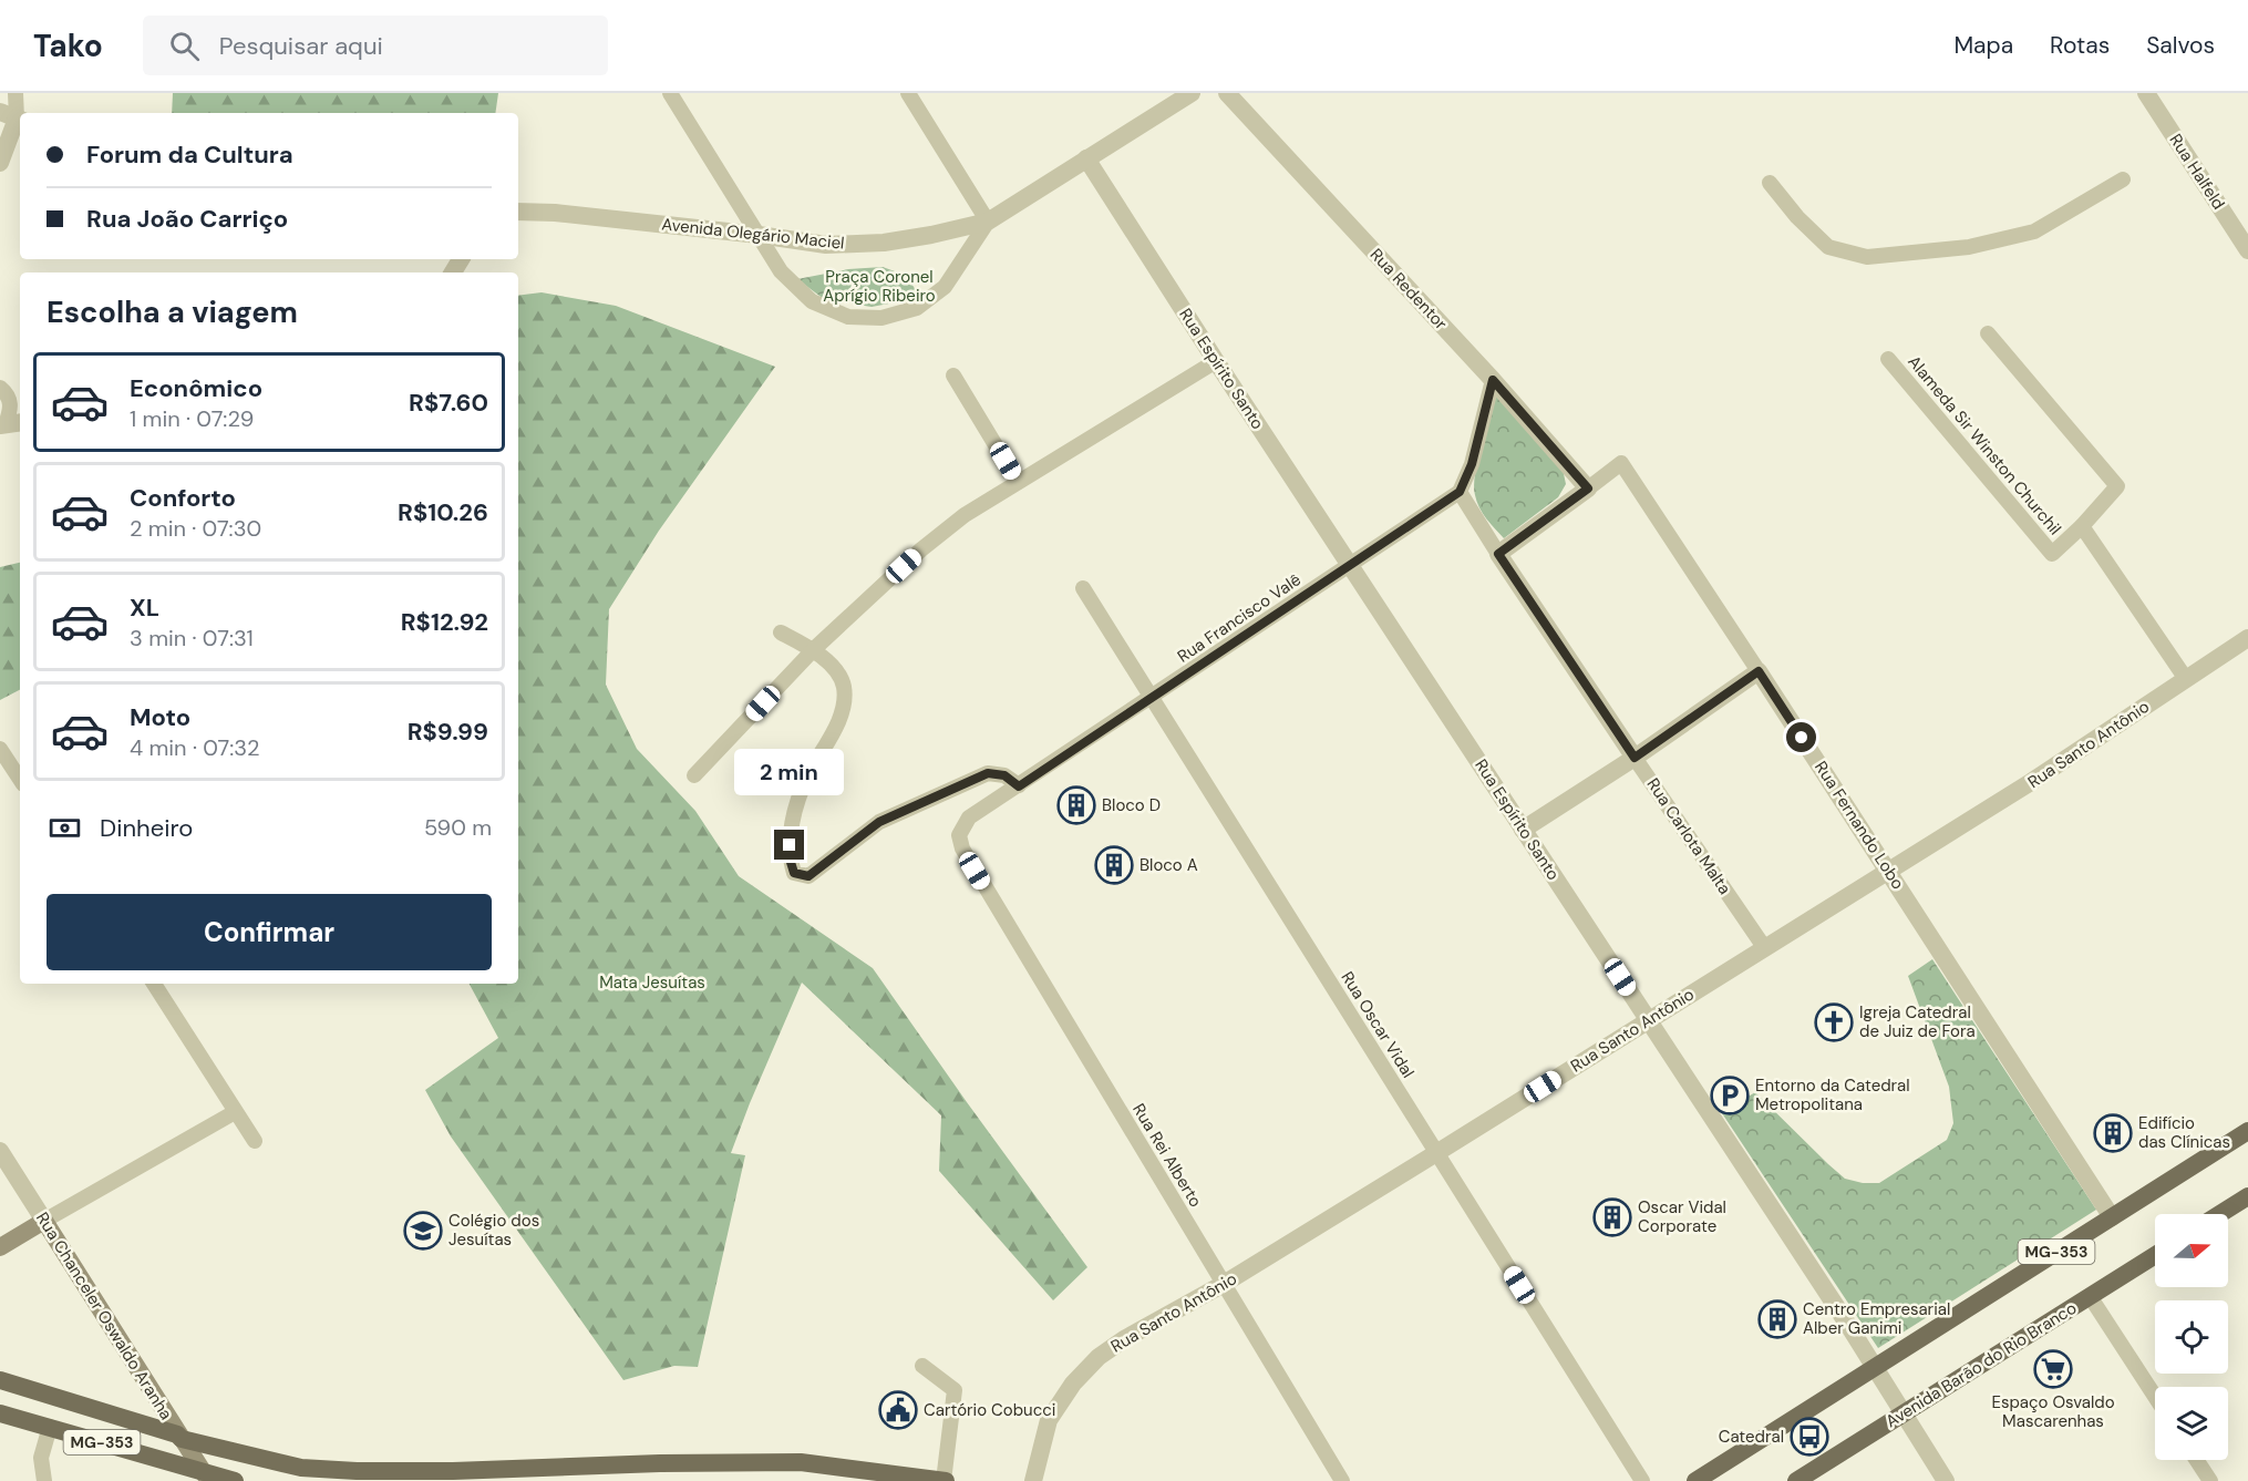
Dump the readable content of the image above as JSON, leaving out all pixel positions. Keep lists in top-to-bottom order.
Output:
{
  "streets": {
    "main road": ["MG-353", "Rua Chanceler Oswaldo Aranha", "Avenida Barão do Rio Branco"],
    "street": [
      "Rua Halfeld",
      "Avenida Olegário Maciel",
      "Rua Redentor",
      "Rua Espírito Santo",
      "Alameda Sir Winston Churchil",
      "Rua Francisco Valê",
      "Rua Santo Antônio",
      "Rua Fernando Lobo",
      "Rua Carlota Malta",
      "Rua Oscar Vidal",
      "Rua Rei Alberto"
    ]
  },
  "crossings": [
    ["Avenida Olegário Maciel", "Rua Espírito Santo"],
    ["Rua Redentor", "Rua Fernando Lobo"],
    ["Rua Espírito Santo", "Rua Francisco Valê"],
    ["Rua Espírito Santo", "Rua Santo Antônio"],
    ["Rua Espírito Santo", "MG-353"],
    ["Rua Espírito Santo", "Avenida Barão do Rio Branco"],
    ["Alameda Sir Winston Churchil", "Rua Santo Antônio"],
    ["Rua Francisco Valê", "Rua Carlota Malta"],
    ["Rua Francisco Valê", "Rua Oscar Vidal"],
    ["Rua Francisco Valê", "Rua Rei Alberto"],
    ["Rua Santo Antônio", "Rua Fernando Lobo"],
    ["Rua Santo Antônio", "Rua Carlota Malta"],
    ["Rua Santo Antônio", "Rua Oscar Vidal"],
    ["Rua Santo Antônio", "Rua Rei Alberto"],
    ["Rua Fernando Lobo", "Rua Carlota Malta"],
    ["Rua Fernando Lobo", "MG-353"],
    ["MG-353", "Rua Chanceler Oswaldo Aranha"]
  ],
  "parks": ["Praça Coronel Aprígio Ribeiro", "Mata Jesuítas"],
  "places": {
    "building": [
      "Bloco D",
      "Bloco A",
      "Edifício das Clínicas",
      "Oscar Vidal Corporate",
      "Centro Empresarial Alber Ganimi"
    ],
    "church": ["Igreja Catedral de Juiz de Fora"],
    "parking": ["Entorno da Catedral Metropolitana"],
    "school or university": ["Colégio dos Jesuítas"],
    "supermarket": ["Espaço Osvaldo Mascarenhas"],
    "public building": ["Cartório Cobucci"],
    "bus stop": ["Catedral"]
  },
  "north": "right",
  "page": {
    "header": "Tako",
    "search": "Pesquisar aqui",
    "nav": ["Mapa", "Rotas", "Salvos"],
    "banner": ["Forum da Cultura", "Rua João Carriço"],
    "heading": "Escolha a viagem",
    "list": [
      {
        "name": "Econômico",
        "note": "1 min · 07:29",
        "value": "R$7.60"
      },
      {
        "name": "Conforto",
        "note": "2 min · 07:30",
        "value": "R$10.26"
      },
      {
        "name": "XL",
        "note": "3 min · 07:31",
        "value": "R$12.92"
      },
      {
        "name": "Moto",
        "note": "4 min · 07:32",
        "value": "R$9.99"
      }
    ],
    "bubble": "2 min",
    "pay": ["Dinheiro", "590 m"],
    "buttons": "Confirmar"
  }
}
